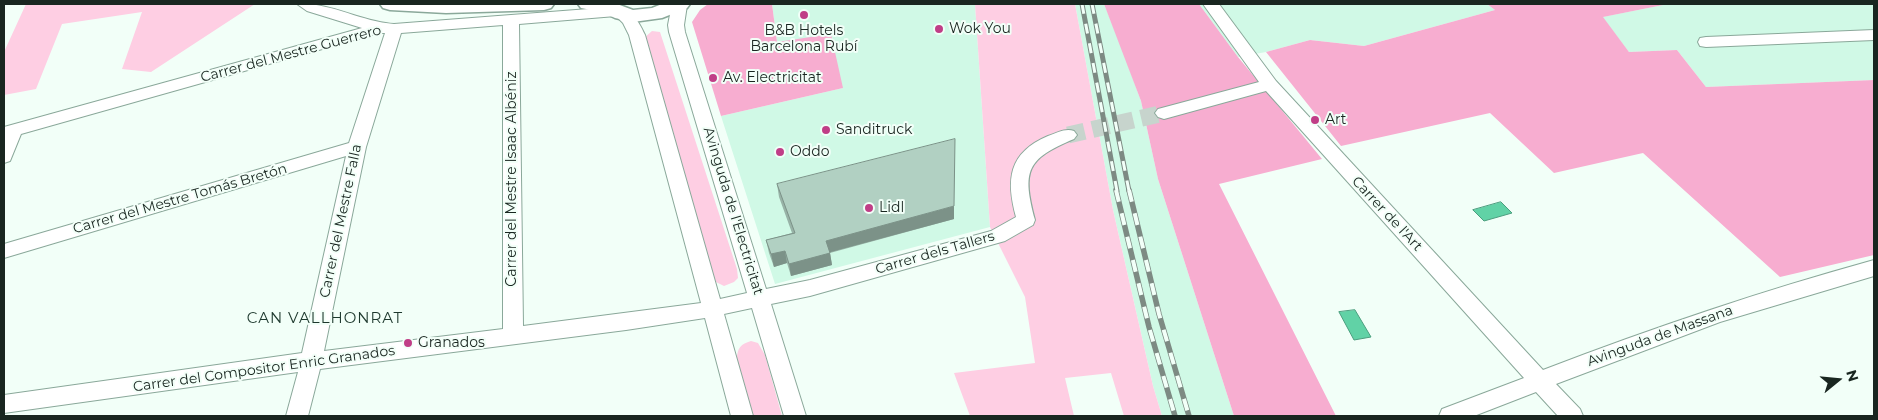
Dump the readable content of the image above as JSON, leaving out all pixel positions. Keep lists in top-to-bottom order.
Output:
{
  "streets": {
    "street": [
      "Carrer del Mestre Guerrero",
      "Carrer del Mestre Isaac Albéniz",
      "Carrer del Mestre Tomás Bretón",
      "Avinguda de l'Electricitat",
      "Carrer de l'Art",
      "Carrer del Mestre Falla",
      "Carrer dels Tallers",
      "Avinguda de Massana",
      "Carrer del Compositor Enric Granados"
    ]
  },
  "crossings": [
    ["Carrer del Mestre Guerrero", "Carrer del Mestre Isaac Albéniz"],
    ["Carrer del Mestre Guerrero", "Carrer del Mestre Falla"],
    ["Carrer del Mestre Isaac Albéniz", "Carrer del Compositor Enric Granados"],
    ["Carrer del Mestre Tomás Bretón", "Carrer del Mestre Falla"],
    ["Avinguda de l'Electricitat", "Carrer dels Tallers"],
    ["Avinguda de l'Electricitat", "Carrer del Compositor Enric Granados"],
    ["Carrer de l'Art", "Avinguda de Massana"],
    ["Carrer del Mestre Falla", "Carrer del Compositor Enric Granados"],
    ["Carrer dels Tallers", "Carrer del Compositor Enric Granados"]
  ],
  "districts": ["CAN VALLHONRAT"],
  "places": [
    "B&B Hotels Barcelona Rubí",
    "Wok You",
    "Av. Electricitat",
    "Art",
    "Sanditruck",
    "Oddo",
    "Lidl",
    "Granados"
  ],
  "north": "right"
}
